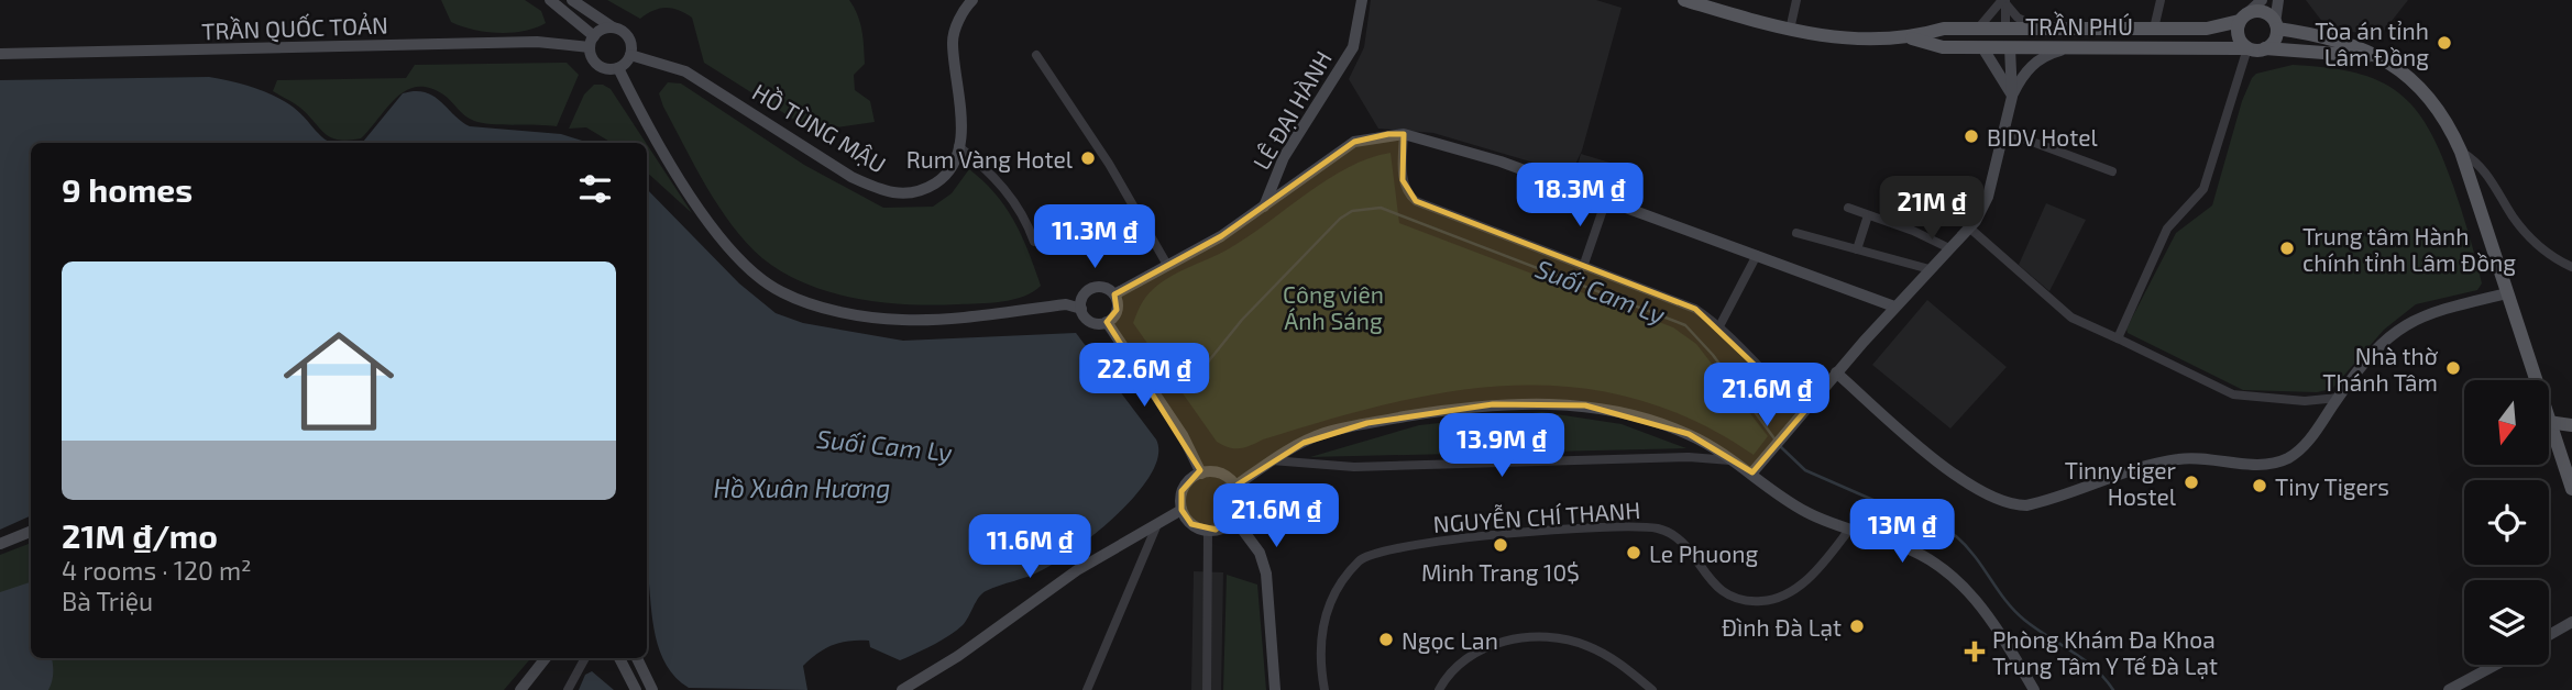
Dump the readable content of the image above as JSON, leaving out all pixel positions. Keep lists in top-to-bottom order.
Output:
{
  "streets": {
    "main road": [
      "TRẦN PHÚ",
      "TRẦN QUỐC TOẢN",
      "LÊ ĐẠI HÀNH",
      "HỒ TÙNG MẬU"
    ],
    "street": ["NGUYỄN CHÍ THANH"]
  },
  "crossings": [
    ["TRẦN QUỐC TOẢN", "HỒ TÙNG MẬU"]
  ],
  "water": ["Suối Cam Ly", "Hồ Xuân Hương"],
  "parks": ["Công viên Ánh Sáng"],
  "places": {
    "other": [
      "Tòa án tỉnh Lâm Đồng",
      "BIDV Hotel",
      "Rum Vàng Hotel",
      "Trung tâm Hành chính tỉnh Lâm Đồng",
      "Nhà thờ Thánh Tâm",
      "Tinny tiger Hostel",
      "Tiny Tigers",
      "Minh Trang 10$",
      "Le Phuong",
      "Đình Đà Lạt",
      "Ngọc Lan"
    ],
    "health": ["Phòng Khám Đa Khoa Trung Tâm Y Tế Đà Lạt"]
  },
  "north": "bottom",
  "page": {
    "heading": "9 homes",
    "price": [
      "18.3M ₫",
      "21M ₫",
      "11.3M ₫",
      "22.6M ₫",
      "21.6M ₫",
      "13.9M ₫",
      "21.6M ₫",
      "13M ₫",
      "11.6M ₫"
    ],
    "list": [
      {
        "name": "21M ₫/mo",
        "note": "4 rooms · 120 m² · Bà Triệu"
      }
    ]
  }
}
